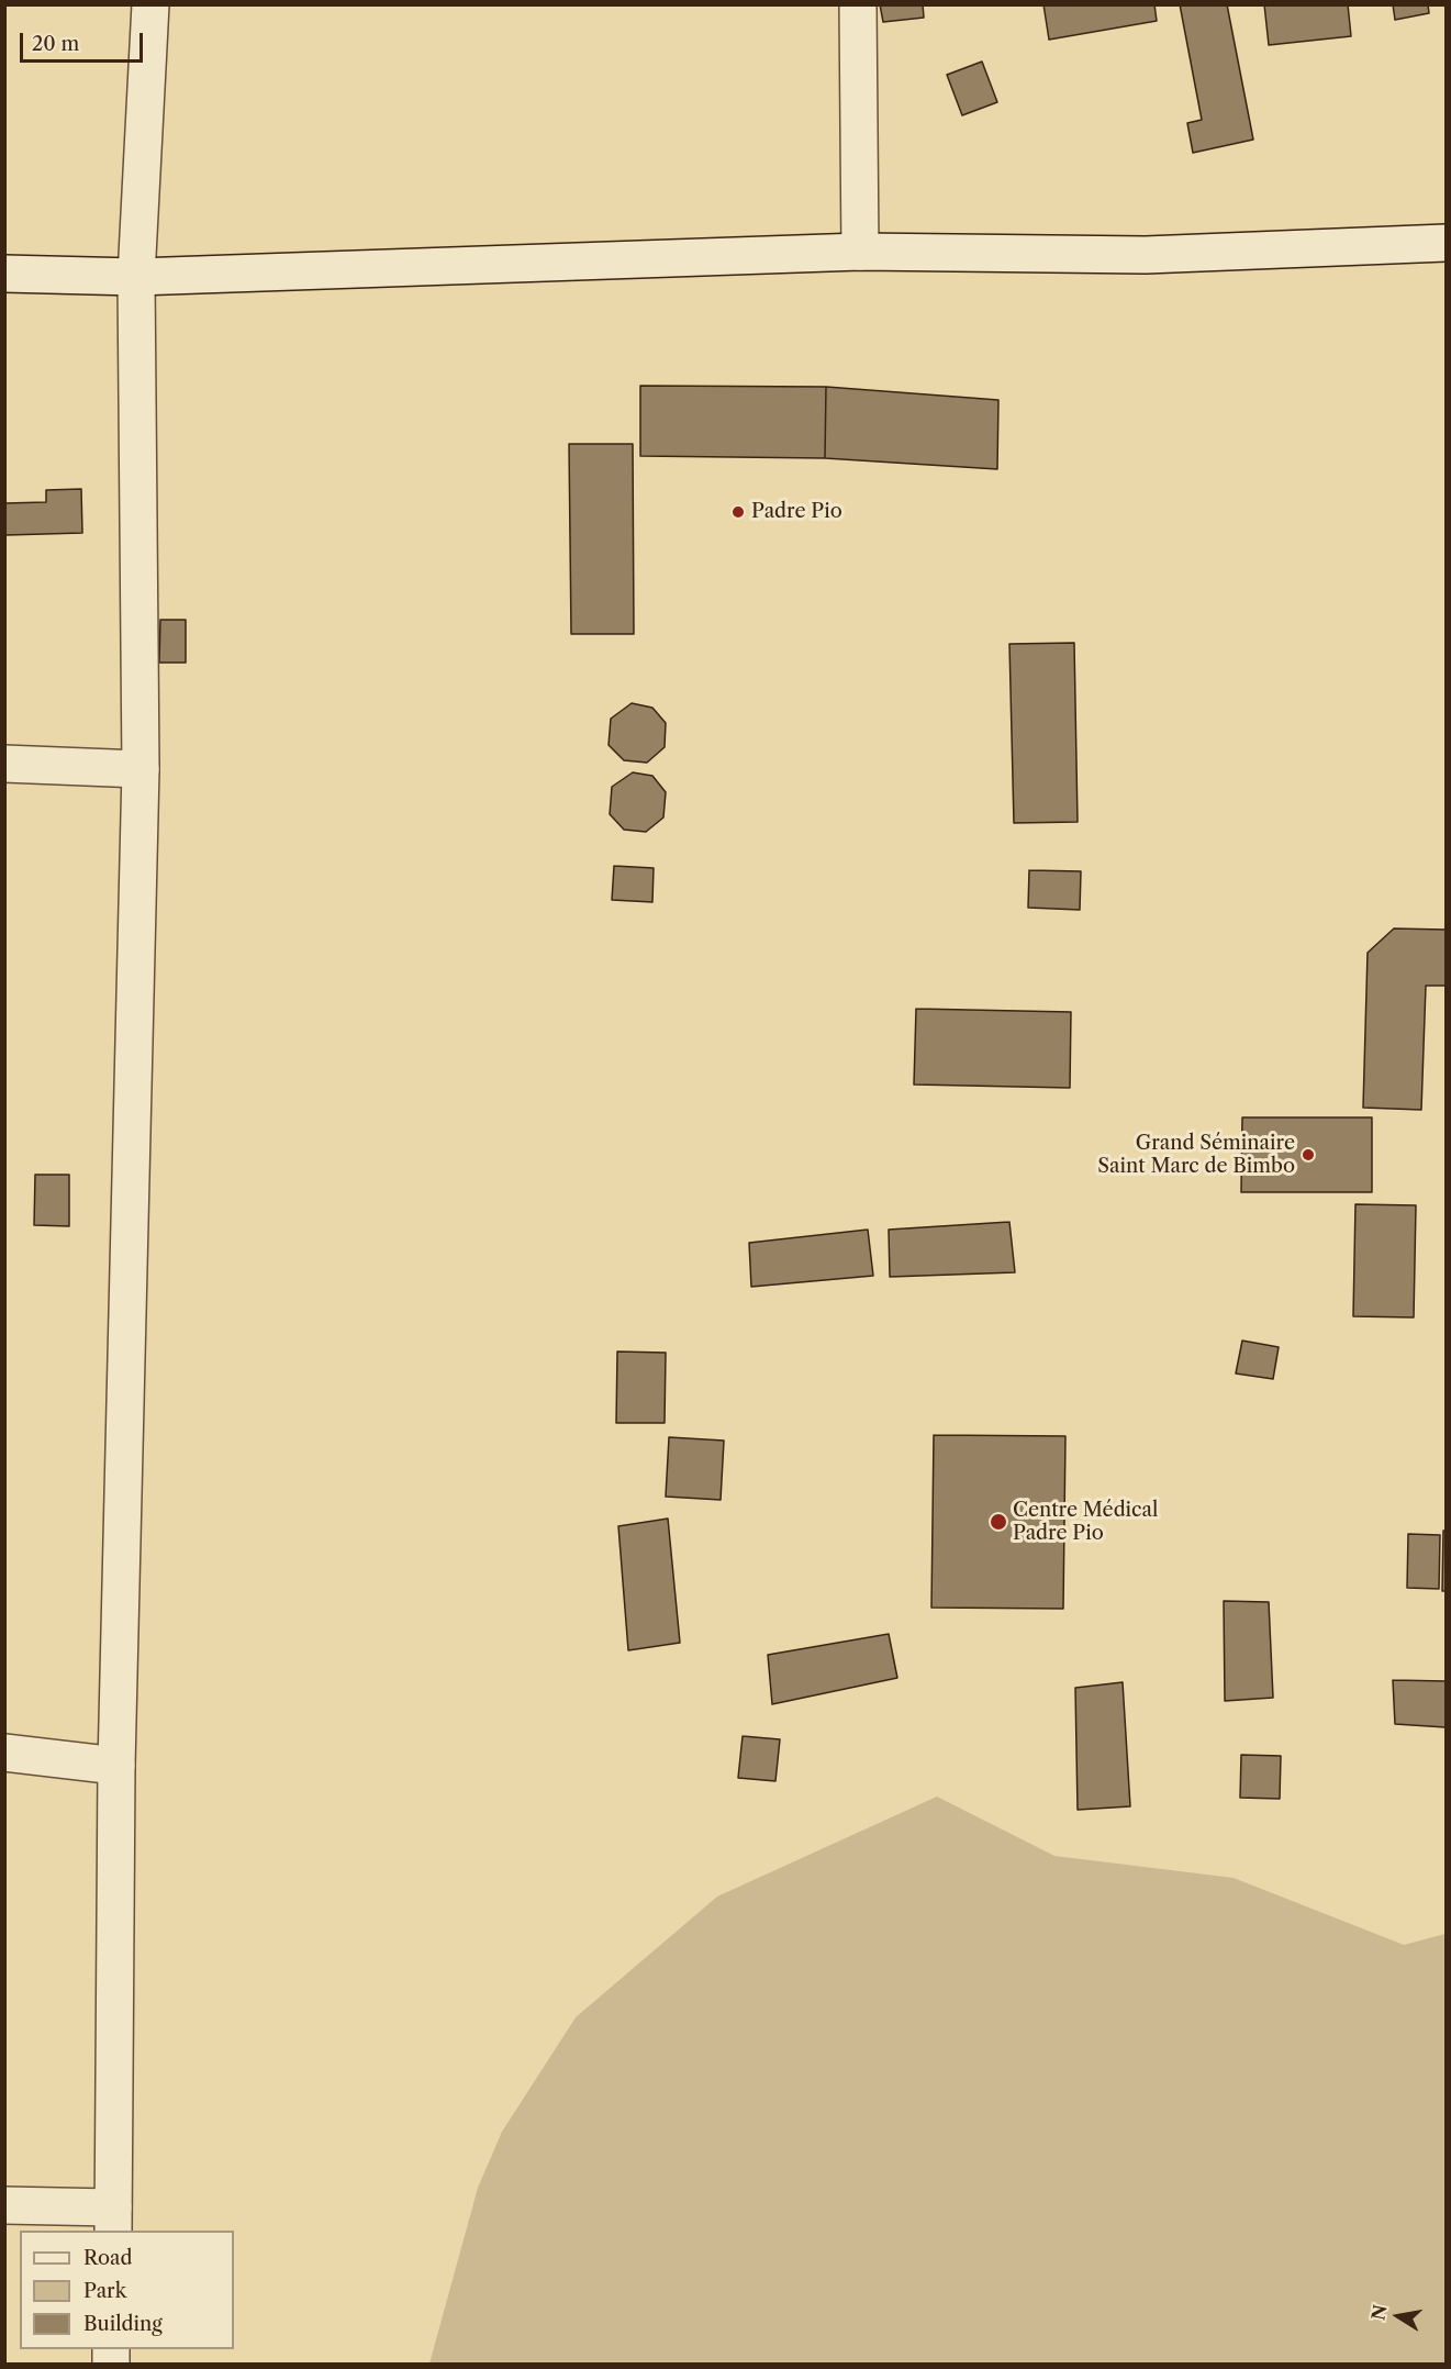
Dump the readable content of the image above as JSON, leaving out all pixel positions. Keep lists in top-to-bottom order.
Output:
{
  "places": ["Padre Pio", "Grand Séminaire Saint Marc de Bimbo", "Centre Médical Padre Pio"],
  "legend": ["Road", "Park", "Building"],
  "scale_bar": "20 m",
  "north": "left"
}
